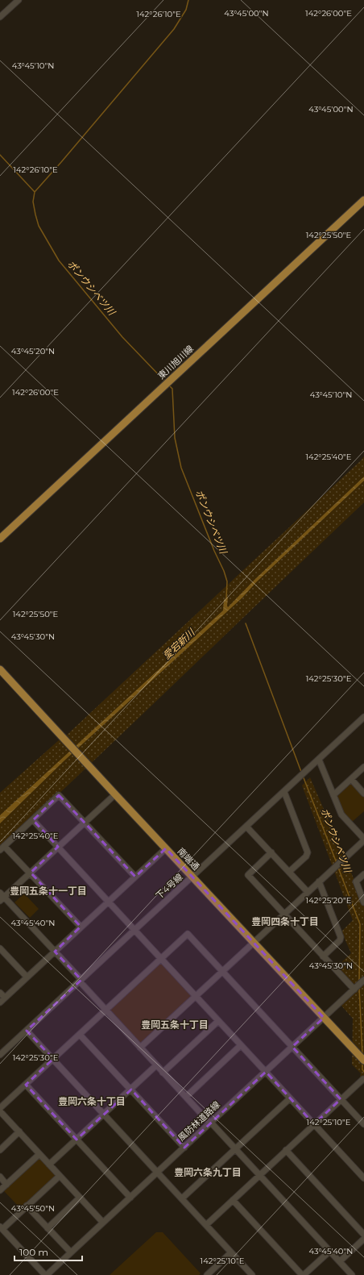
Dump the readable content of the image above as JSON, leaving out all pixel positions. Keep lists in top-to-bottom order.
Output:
{
  "streets": {
    "main road": ["東川旭川線", "南端通"],
    "street": ["下4号線", "風防林道路線"]
  },
  "crossings": [
    ["南端通", "下4号線"],
    ["南端通", "風防林道路線"]
  ],
  "districts": [
    "豊岡五条十一丁目",
    "豊岡四条十丁目",
    "豊岡五条十丁目",
    "豊岡六条十丁目",
    "豊岡六条九丁目"
  ],
  "water": ["ポンウシベツ川", "愛宕新川"],
  "scale_bar": "100 m",
  "coordinates": [
    "142°26'00\"E",
    "43°45'00\"N",
    "142°26'10\"E",
    "43°45'10\"N",
    "142°25'50\"E",
    "43°45'20\"N",
    "142°25'40\"E",
    "43°45'30\"N",
    "142°25'30\"E",
    "142°25'20\"E",
    "43°45'40\"N",
    "142°25'10\"E",
    "43°45'50\"N"
  ]
}
